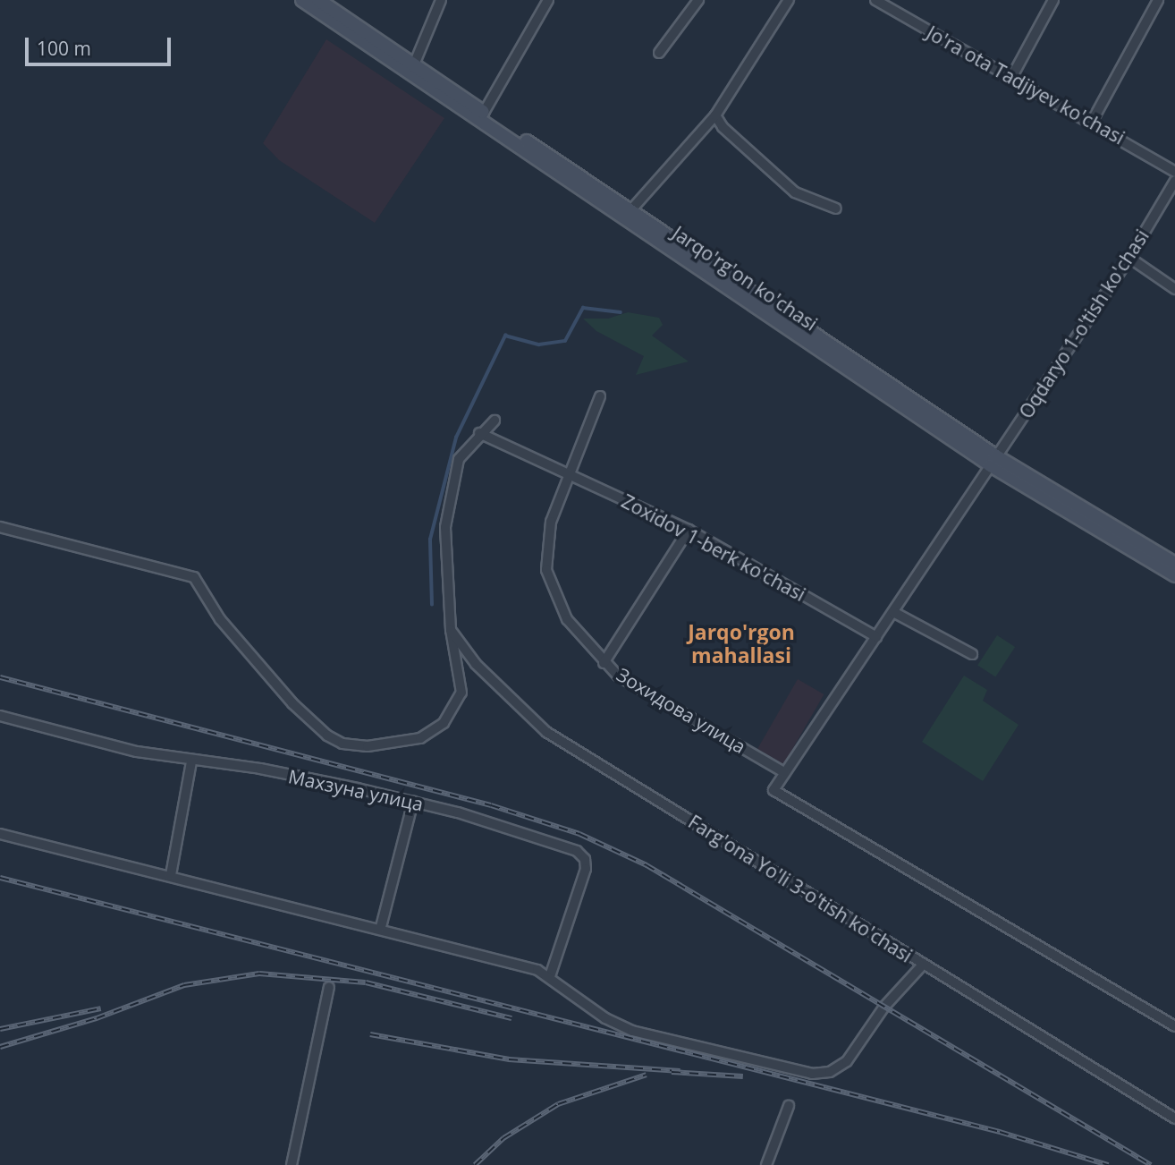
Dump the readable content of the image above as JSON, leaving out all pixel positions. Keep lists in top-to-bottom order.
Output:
{
  "streets": {
    "main road": ["Jarqo'rg'on ko'chasi"],
    "street": [
      "Jo'ra ota Tadjiyev ko'chasi",
      "Oqdaryo 1-o'tish ko'chasi",
      "Zoxidov 1-berk ko'chasi",
      "Зохидова улица",
      "Махзуна улица",
      "Farg'ona Yo'li 3-o'tish ko'chasi"
    ]
  },
  "crossings": [
    ["Jarqo'rg'on ko'chasi", "Oqdaryo 1-o'tish ko'chasi"],
    ["Zoxidov 1-berk ko'chasi", "Зохидова улица"]
  ],
  "districts": ["Jarqo'rgon mahallasi"],
  "scale_bar": "100 m"
}
